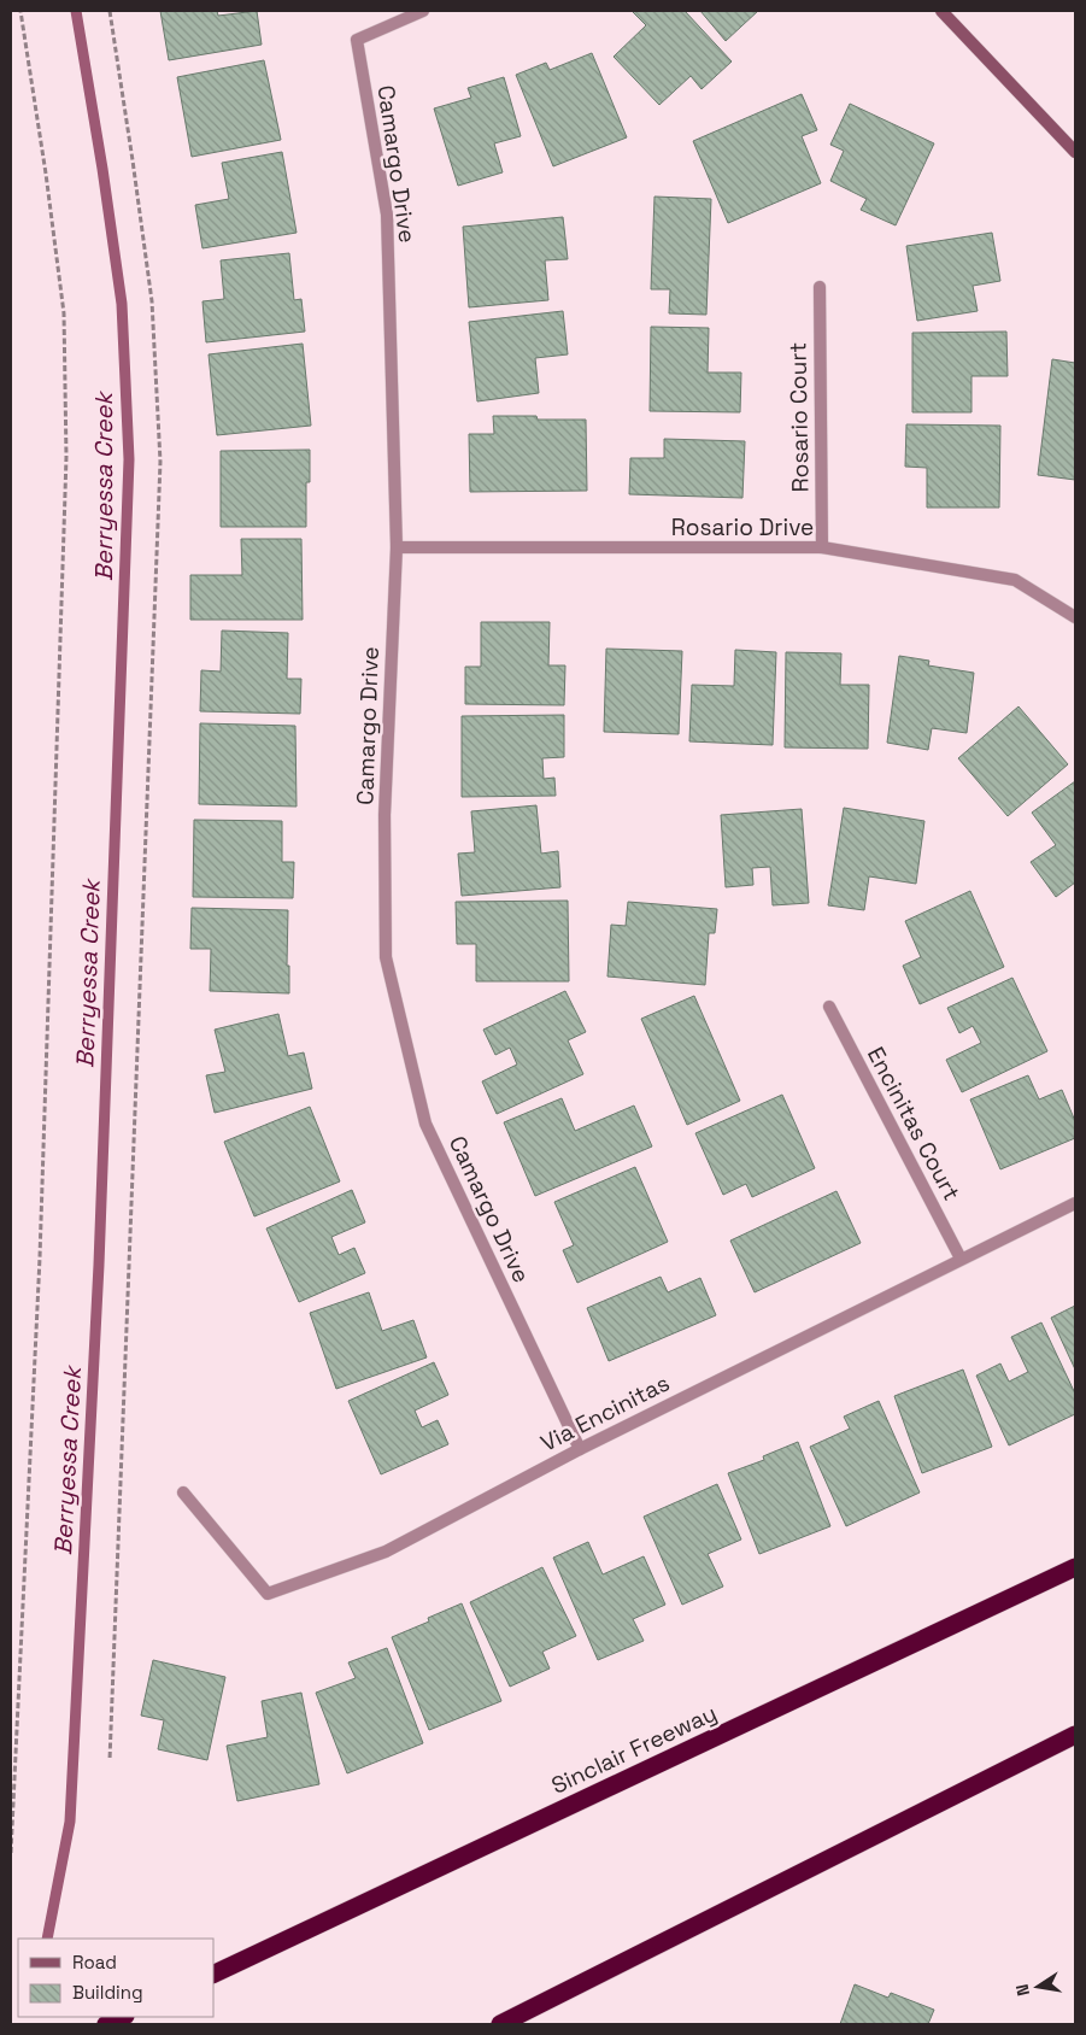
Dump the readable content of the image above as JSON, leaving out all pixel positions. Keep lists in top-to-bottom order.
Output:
{
  "streets": {
    "highway": ["Sinclair Freeway"],
    "street": [
      "Camargo Drive",
      "Rosario Court",
      "Rosario Drive",
      "Encinitas Court",
      "Via Encinitas"
    ]
  },
  "crossings": [
    ["Camargo Drive", "Rosario Drive"],
    ["Camargo Drive", "Via Encinitas"],
    ["Rosario Court", "Rosario Drive"],
    ["Encinitas Court", "Via Encinitas"]
  ],
  "water": ["Berryessa Creek"],
  "legend": ["Road", "Building"],
  "north": "left"
}
